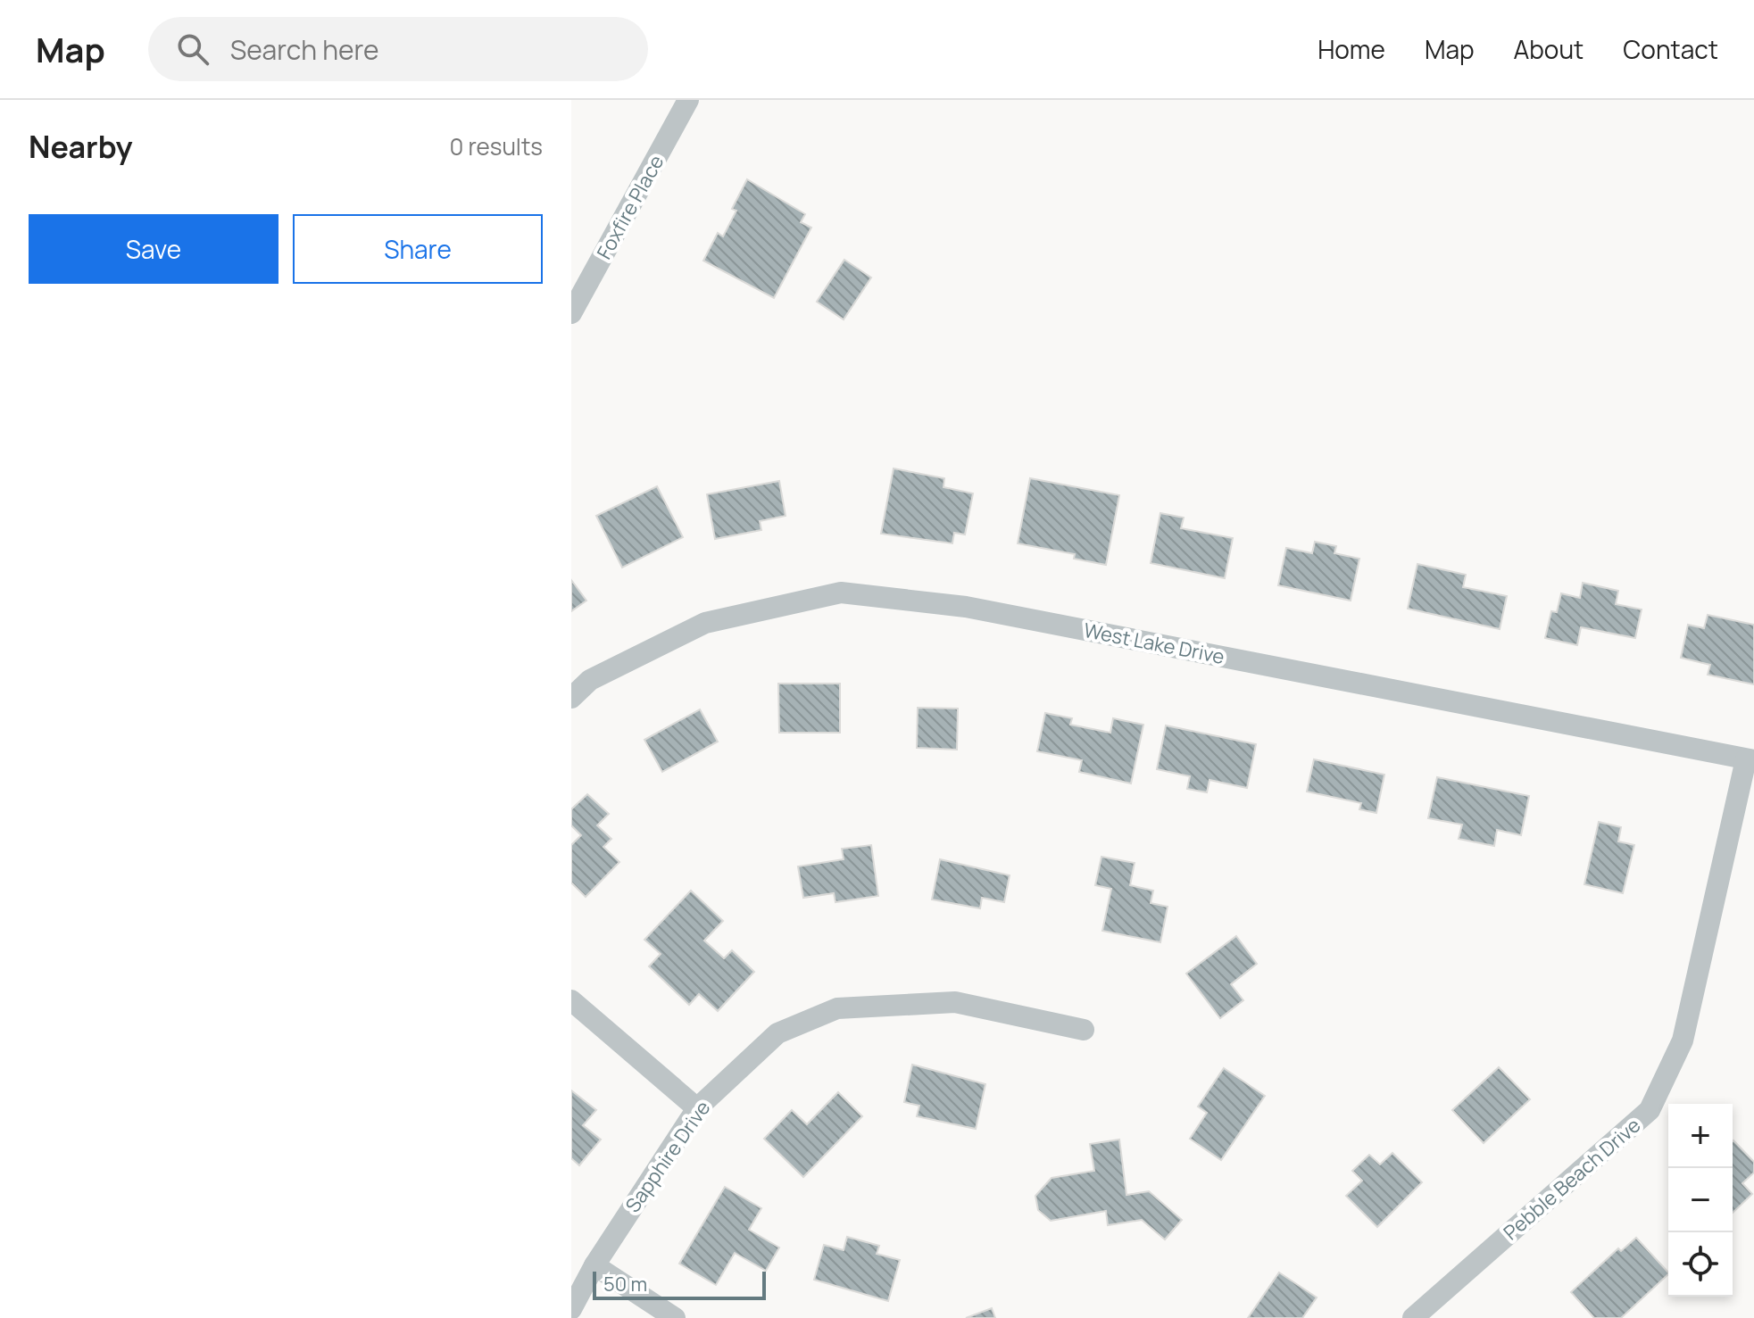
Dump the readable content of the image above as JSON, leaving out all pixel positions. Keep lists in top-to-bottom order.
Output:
{
  "streets": {
    "street": [
      "Foxfire Place",
      "West Lake Drive",
      "Sapphire Drive",
      "Pebble Beach Drive"
    ]
  },
  "crossings": [
    ["West Lake Drive", "Pebble Beach Drive"]
  ],
  "scale_bar": "50 m",
  "page": {
    "header": "Map",
    "search": "Search here",
    "nav": [
      "Home",
      "Map",
      "About",
      "Contact"
    ],
    "heading": ["Nearby", "0 results"],
    "buttons": ["Save", "Share"],
    "map_buttons": ["+", "−"],
    "scale": "50 m"
  }
}
